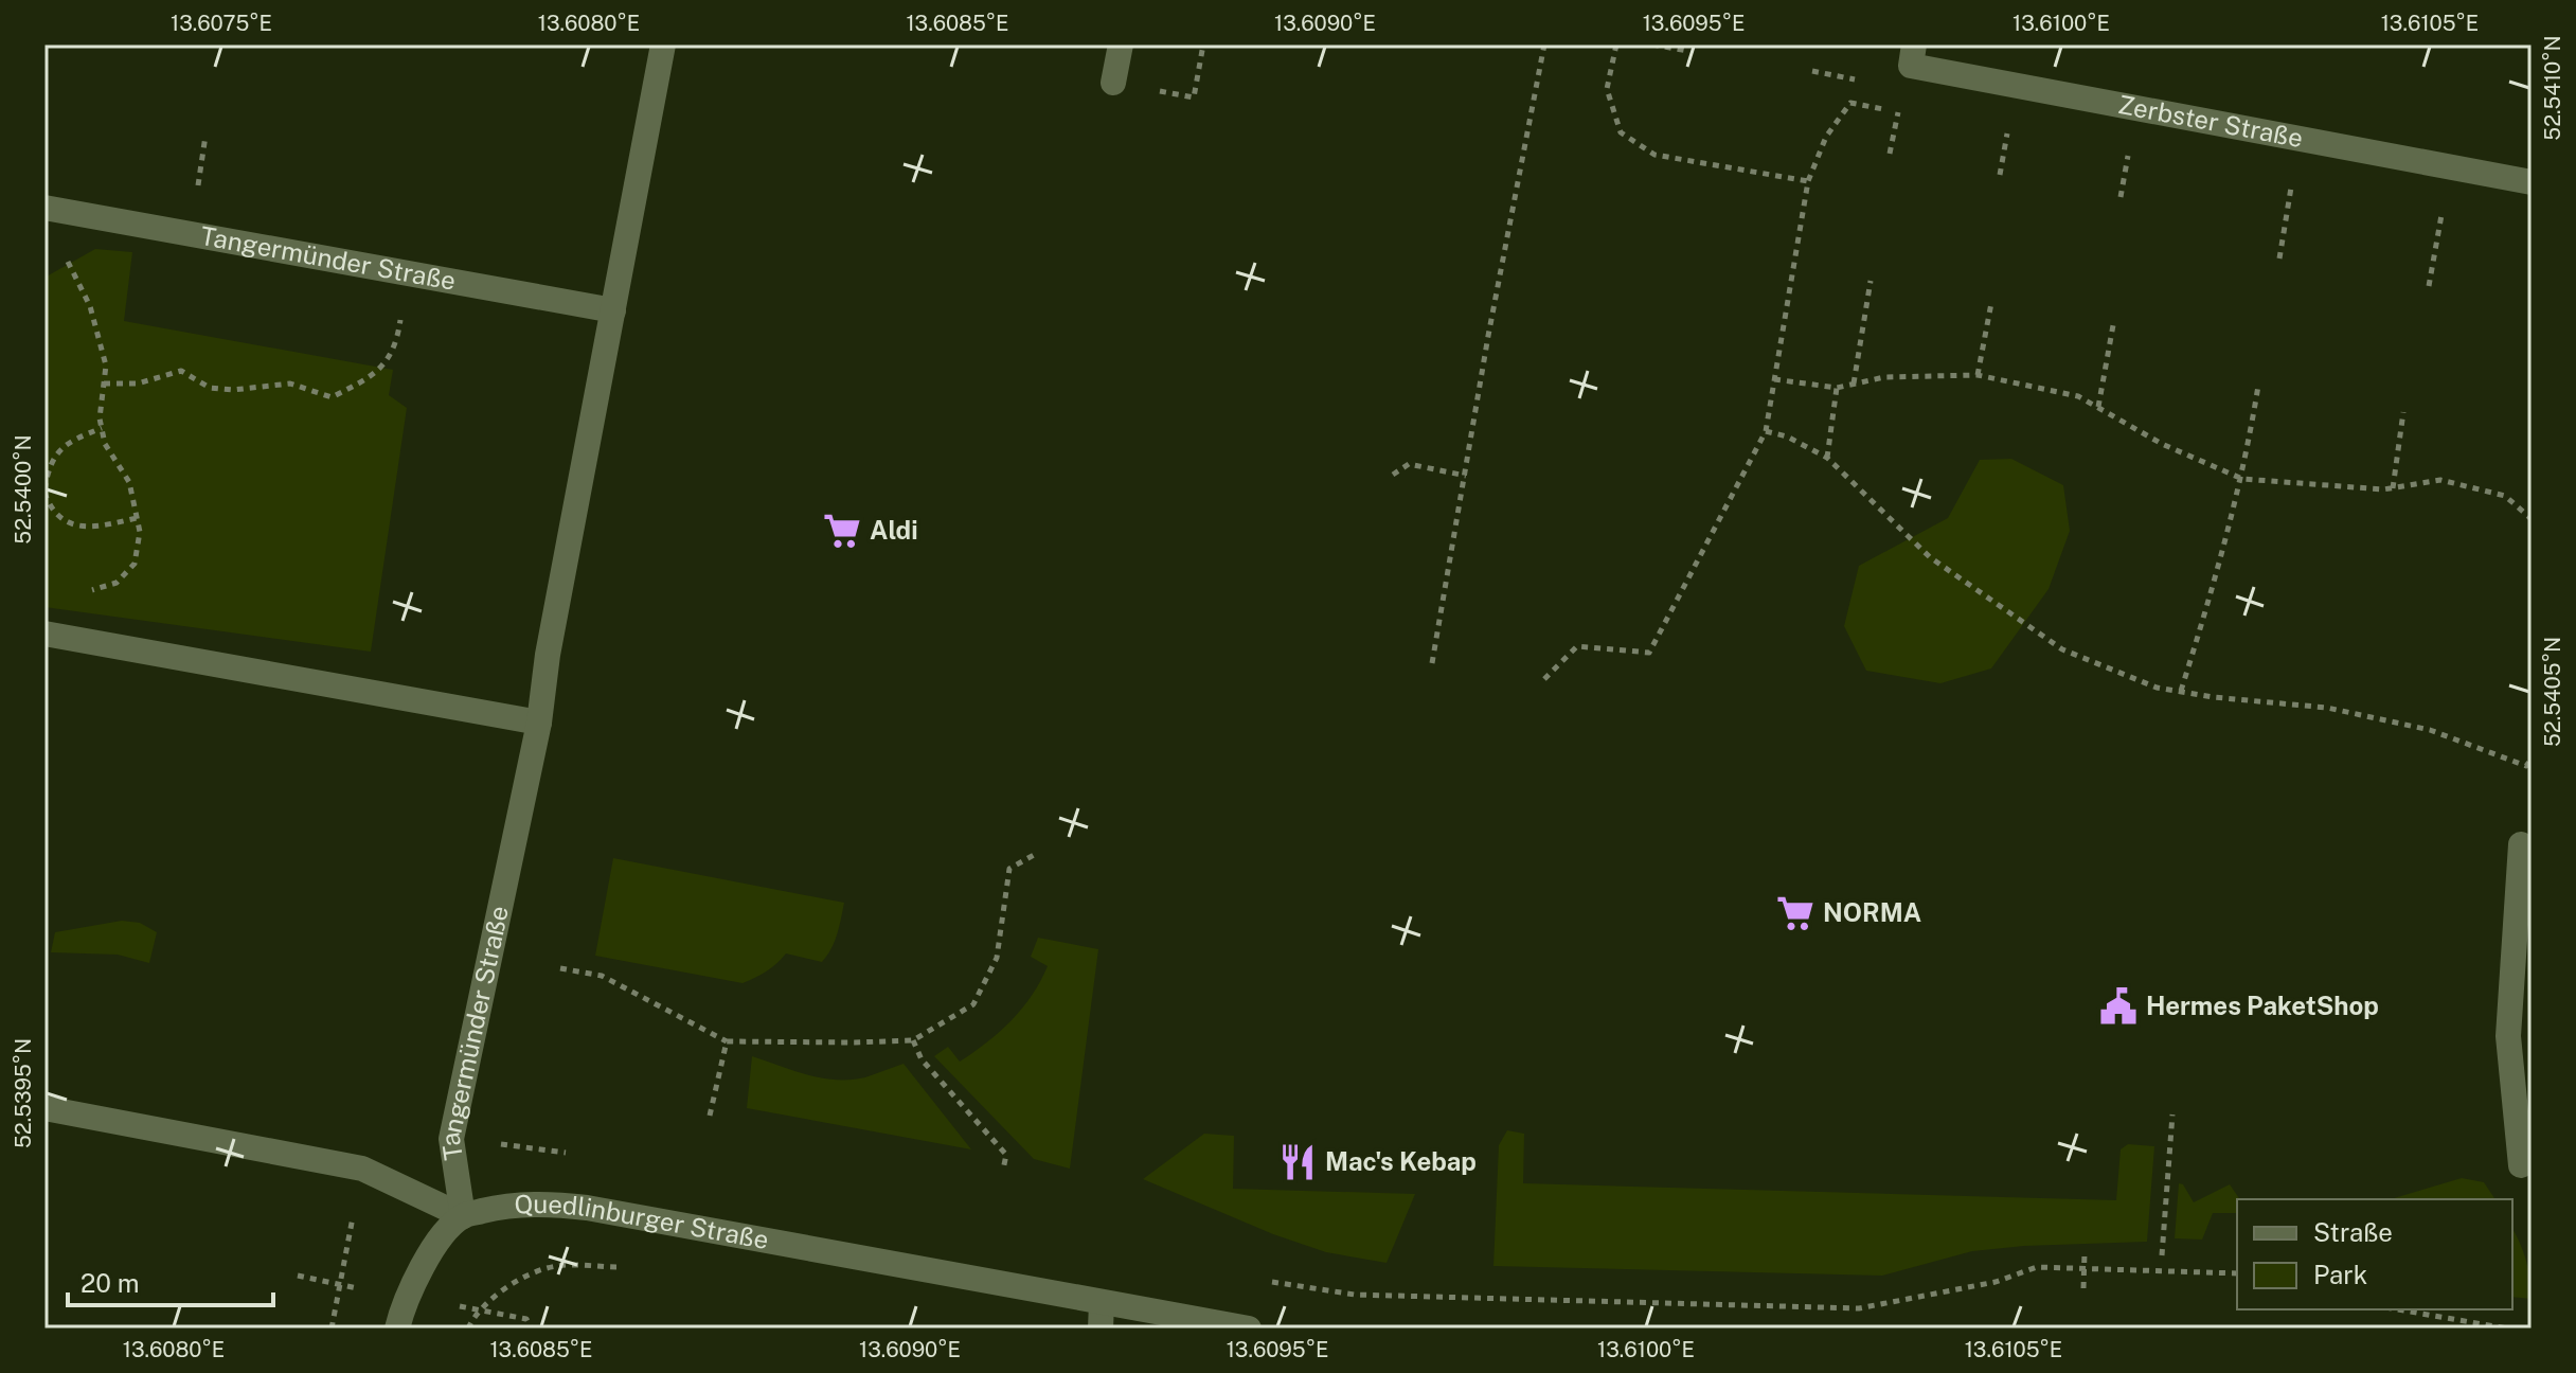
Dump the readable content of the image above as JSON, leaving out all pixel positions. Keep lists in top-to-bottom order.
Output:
{
  "streets": {
    "street": ["Zerbster Straße", "Tangermünder Straße", "Quedlinburger Straße"]
  },
  "crossings": [
    ["Tangermünder Straße", "Quedlinburger Straße"]
  ],
  "places": {
    "supermarket": ["Aldi", "NORMA"],
    "public building": ["Hermes PaketShop"],
    "restaurant": ["Mac's Kebap"]
  },
  "legend": ["Straße", "Park"],
  "scale_bar": "20 m",
  "coordinates": [
    "13.6075°E",
    "13.6080°E",
    "13.6085°E",
    "13.6090°E",
    "13.6095°E",
    "13.6100°E",
    "13.6105°E",
    "52.5410°N",
    "52.5400°N",
    "52.5405°N",
    "52.5395°N"
  ]
}
